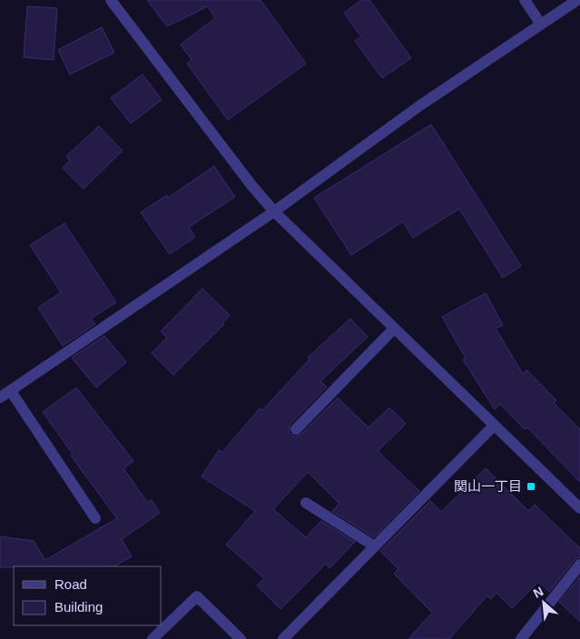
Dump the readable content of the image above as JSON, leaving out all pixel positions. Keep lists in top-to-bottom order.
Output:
{
  "places": {
    "transit": ["関山一丁目"]
  },
  "legend": ["Road", "Building"],
  "north": "top left"
}
